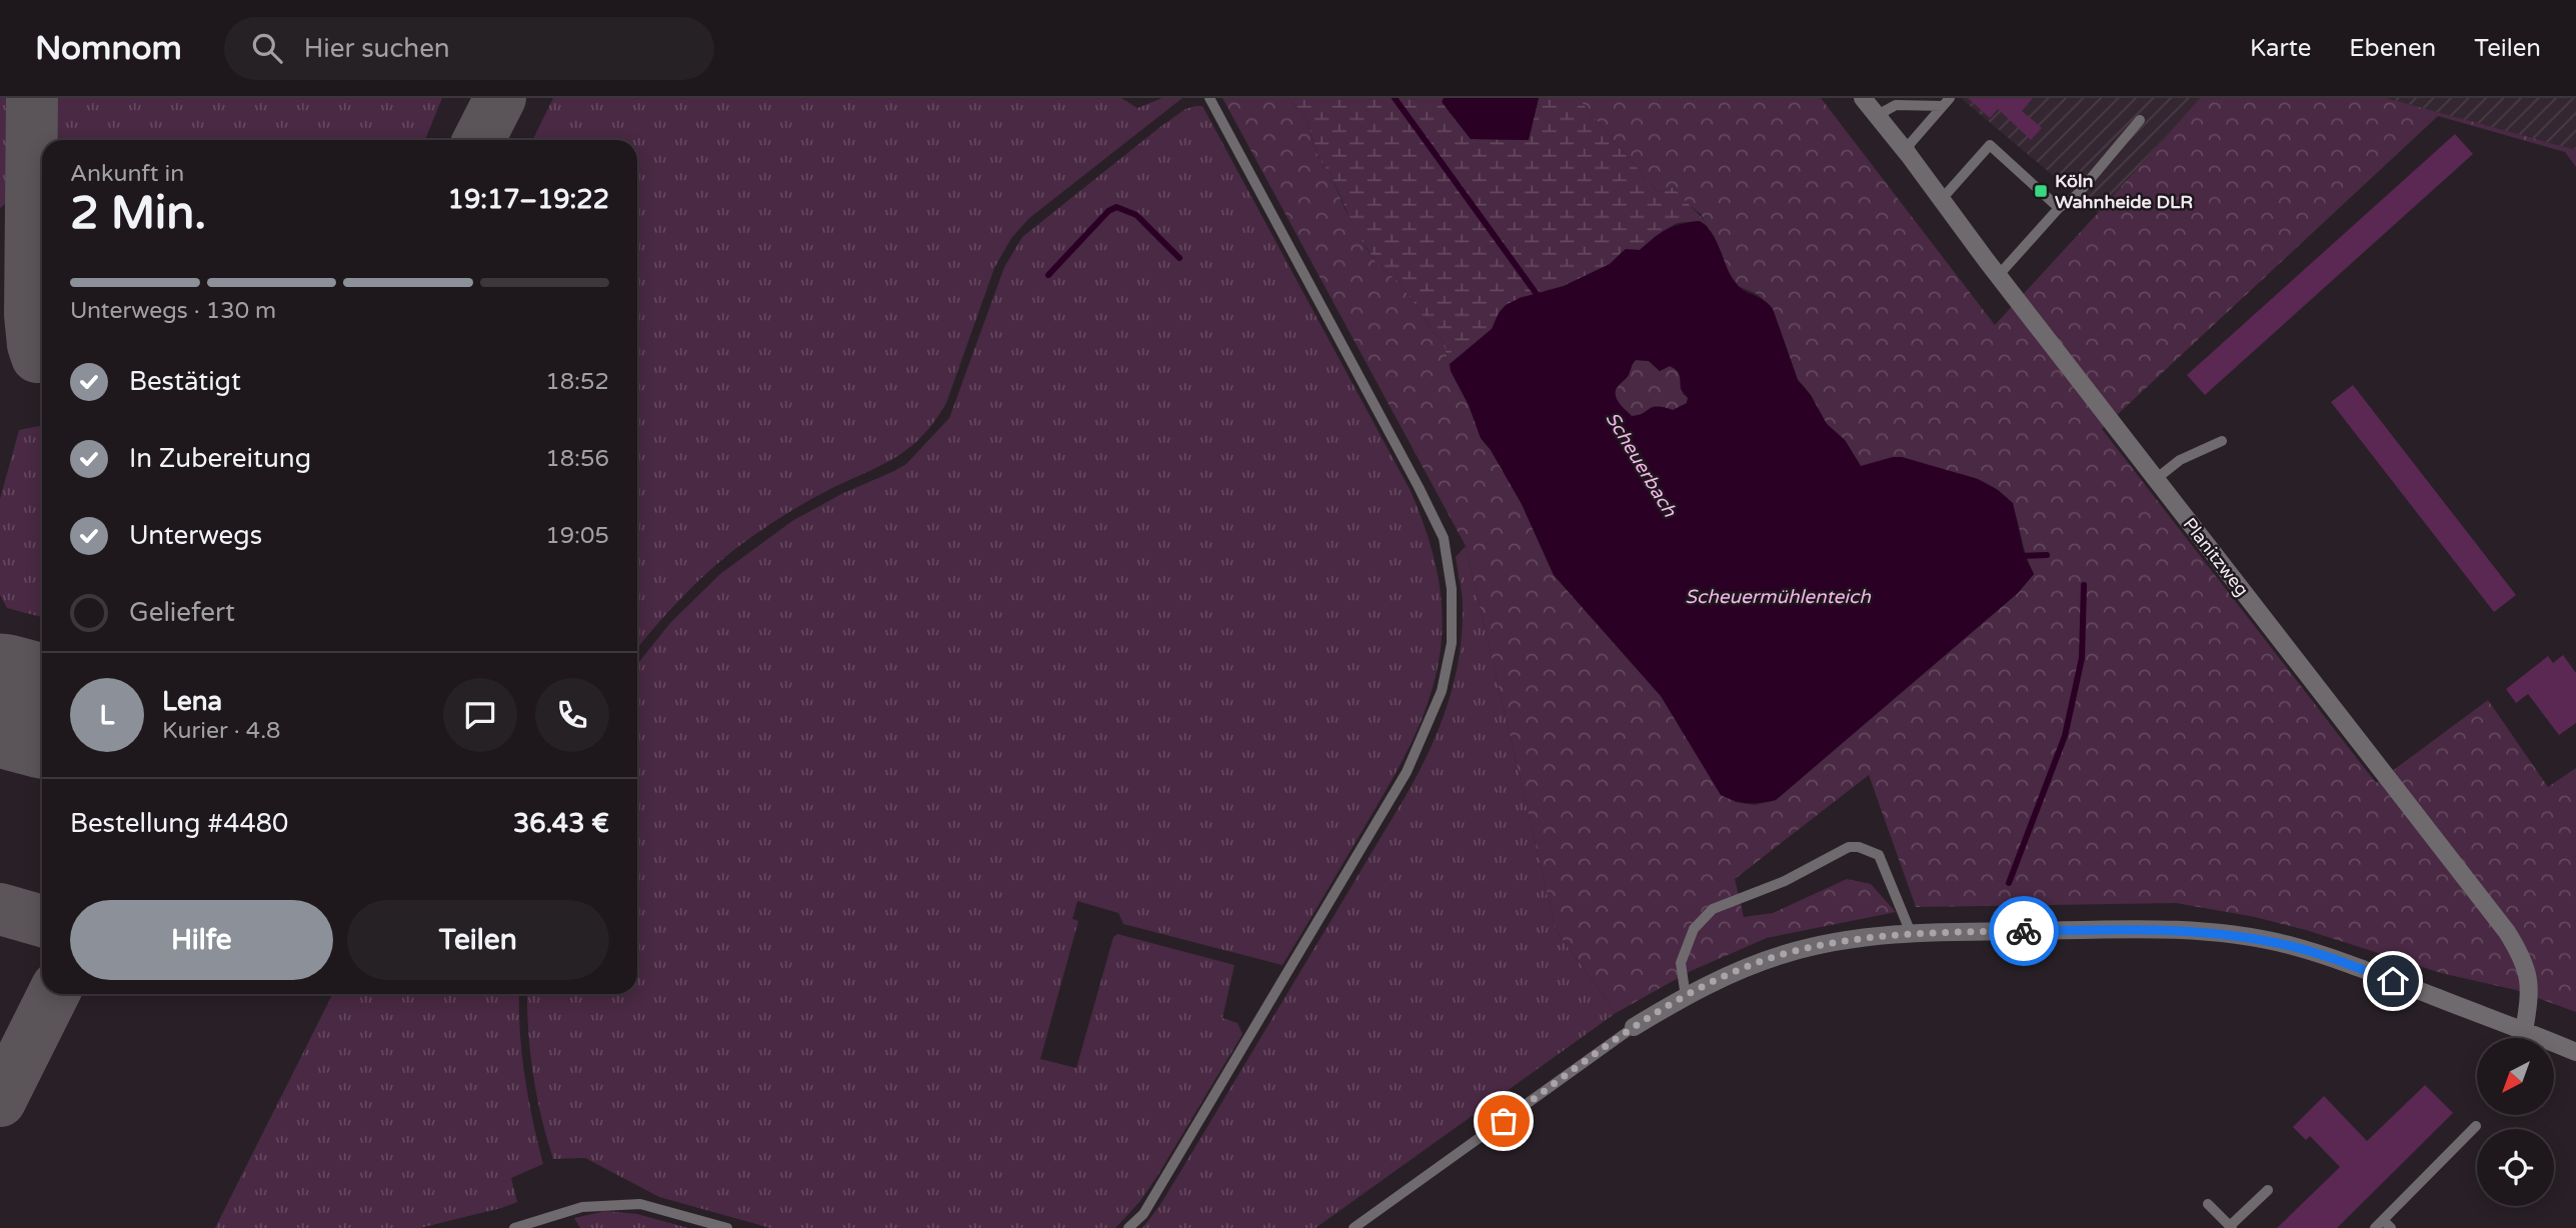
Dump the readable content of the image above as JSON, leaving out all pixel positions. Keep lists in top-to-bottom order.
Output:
{
  "streets": {
    "street": ["Planitzweg"]
  },
  "water": ["Scheuerbach", "Scheuermühlenteich"],
  "places": {
    "transit": ["Köln Wahnheide DLR"]
  },
  "north": "bottom left",
  "page": {
    "header": "Nomnom",
    "search": "Hier suchen",
    "nav": ["Karte", "Ebenen", "Teilen"],
    "heading": ["2 Min.", "Ankunft in", "19:17–19:22"],
    "panel": [
      "Lena",
      "Kurier · 4.8",
      "Bestellung #4480",
      "36.43 €"
    ],
    "bar": "Unterwegs · 130 m",
    "list": [
      ["Bestätigt", "18:52"],
      ["In Zubereitung", "18:56"],
      ["Unterwegs", "19:05"],
      "Geliefert"
    ],
    "round": "L",
    "buttons": ["Hilfe", "Teilen"]
  }
}
